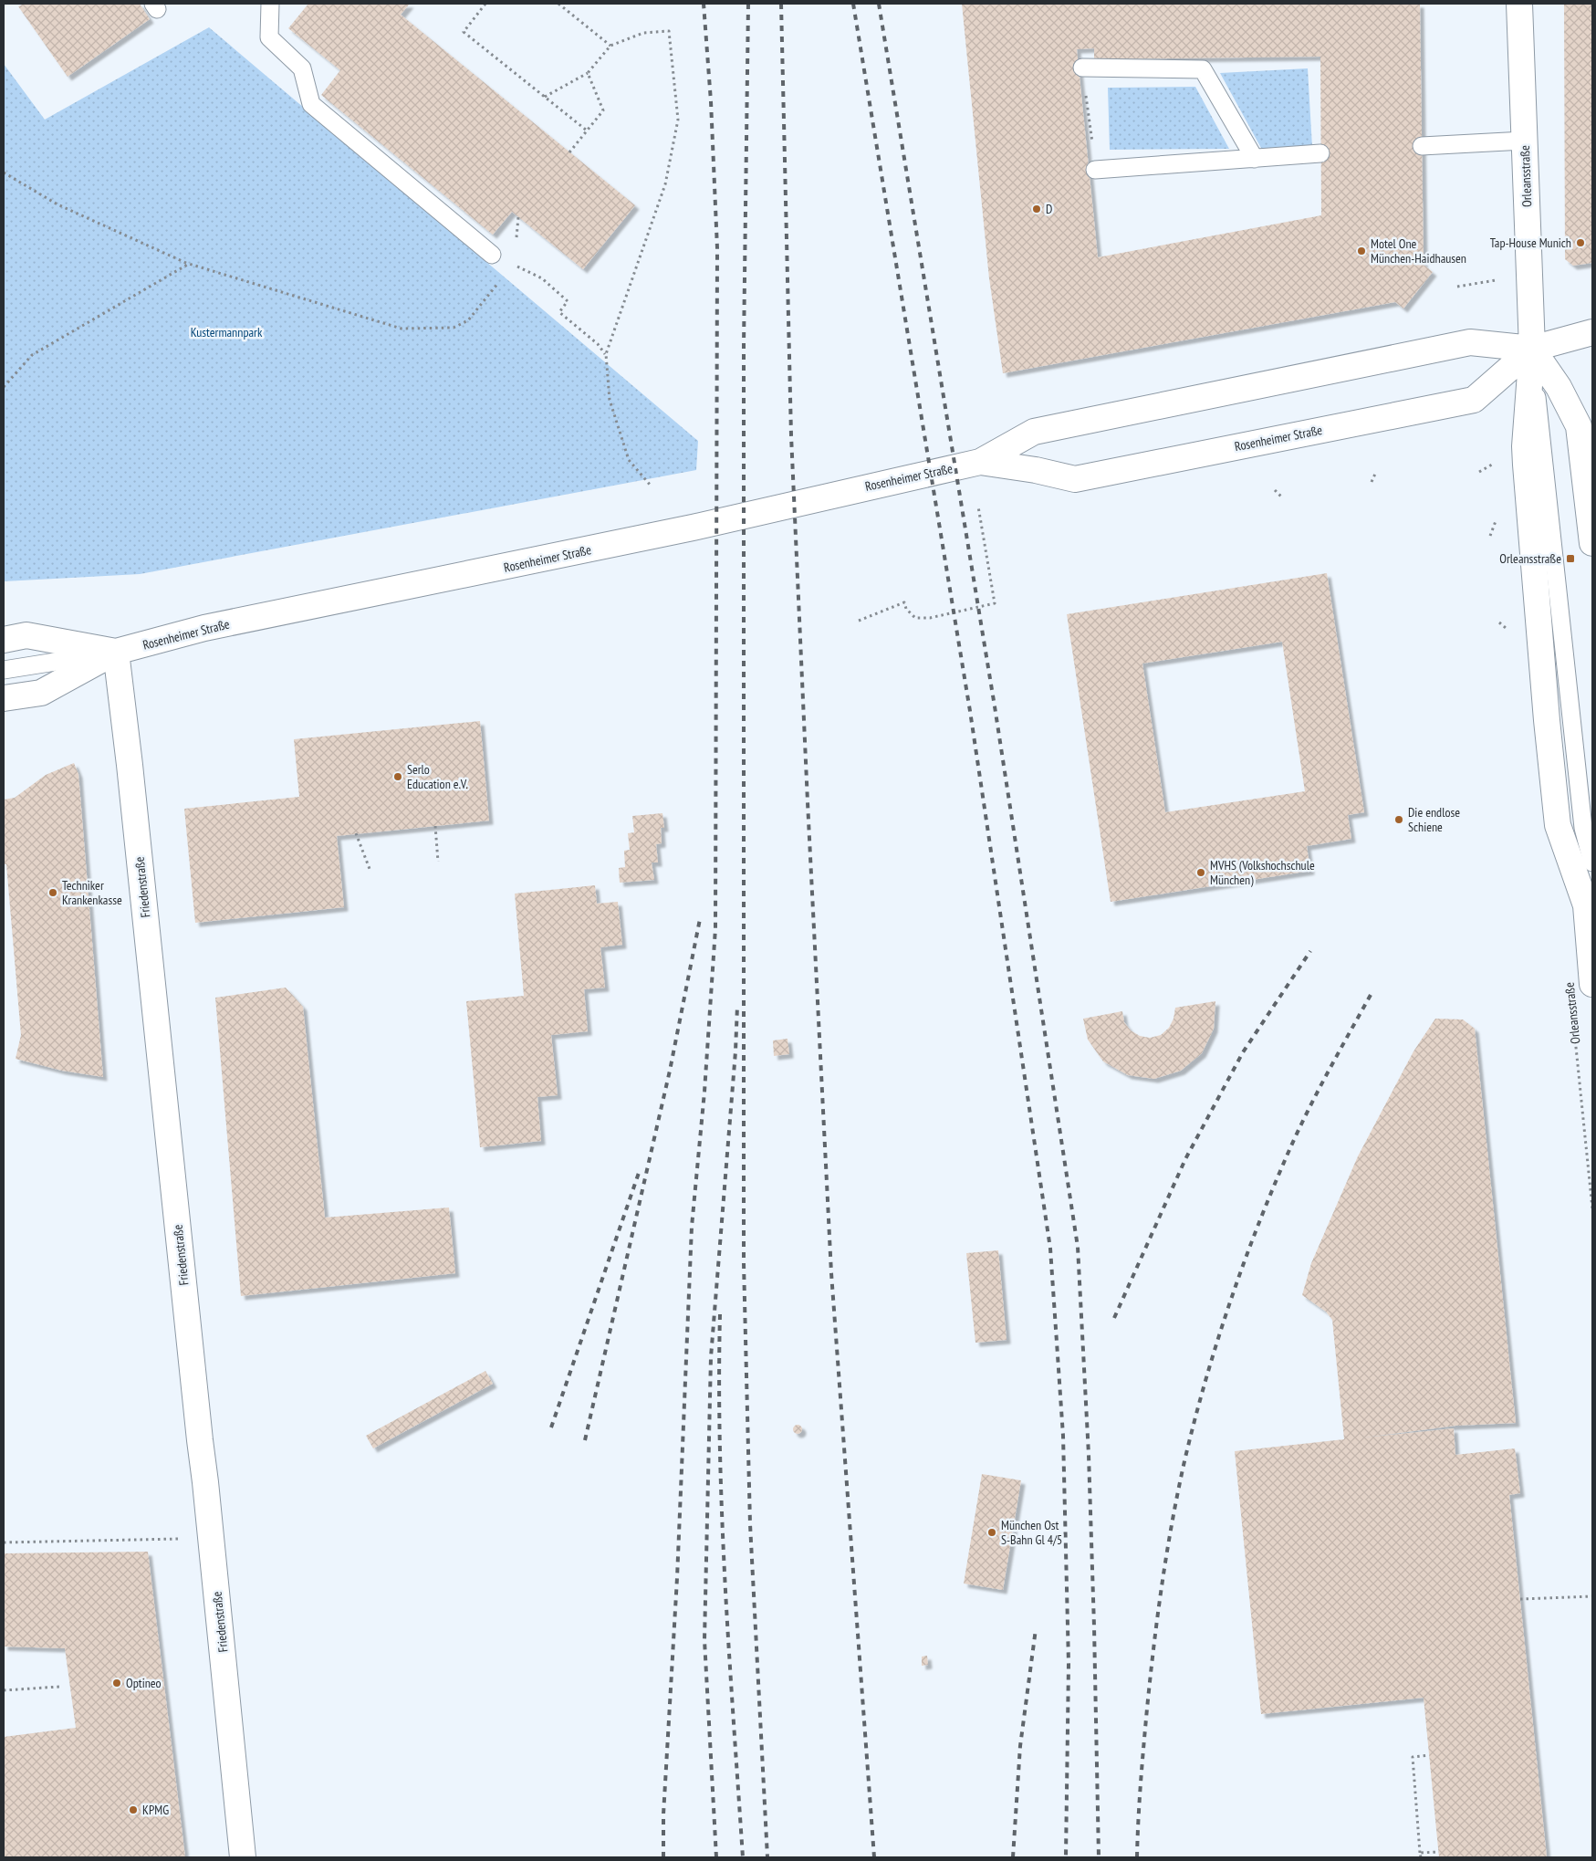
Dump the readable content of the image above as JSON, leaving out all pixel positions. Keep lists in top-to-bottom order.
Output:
{
  "streets": {
    "main road": ["Orleansstraße", "Rosenheimer Straße", "Friedenstraße"]
  },
  "crossings": [
    ["Orleansstraße", "Rosenheimer Straße"],
    ["Rosenheimer Straße", "Friedenstraße"]
  ],
  "parks": ["Kustermannpark"],
  "places": {
    "other": [
      "D",
      "Tap-House Munich",
      "Motel One München-Haidhausen",
      "Serlo Education e.V.",
      "Die endlose Schiene",
      "MVHS (Volkshochschule München)",
      "Techniker Krankenkasse",
      "München Ost S-Bahn Gl 4/5",
      "Optineo",
      "KPMG"
    ],
    "transit": ["Orleansstraße"]
  }
}
